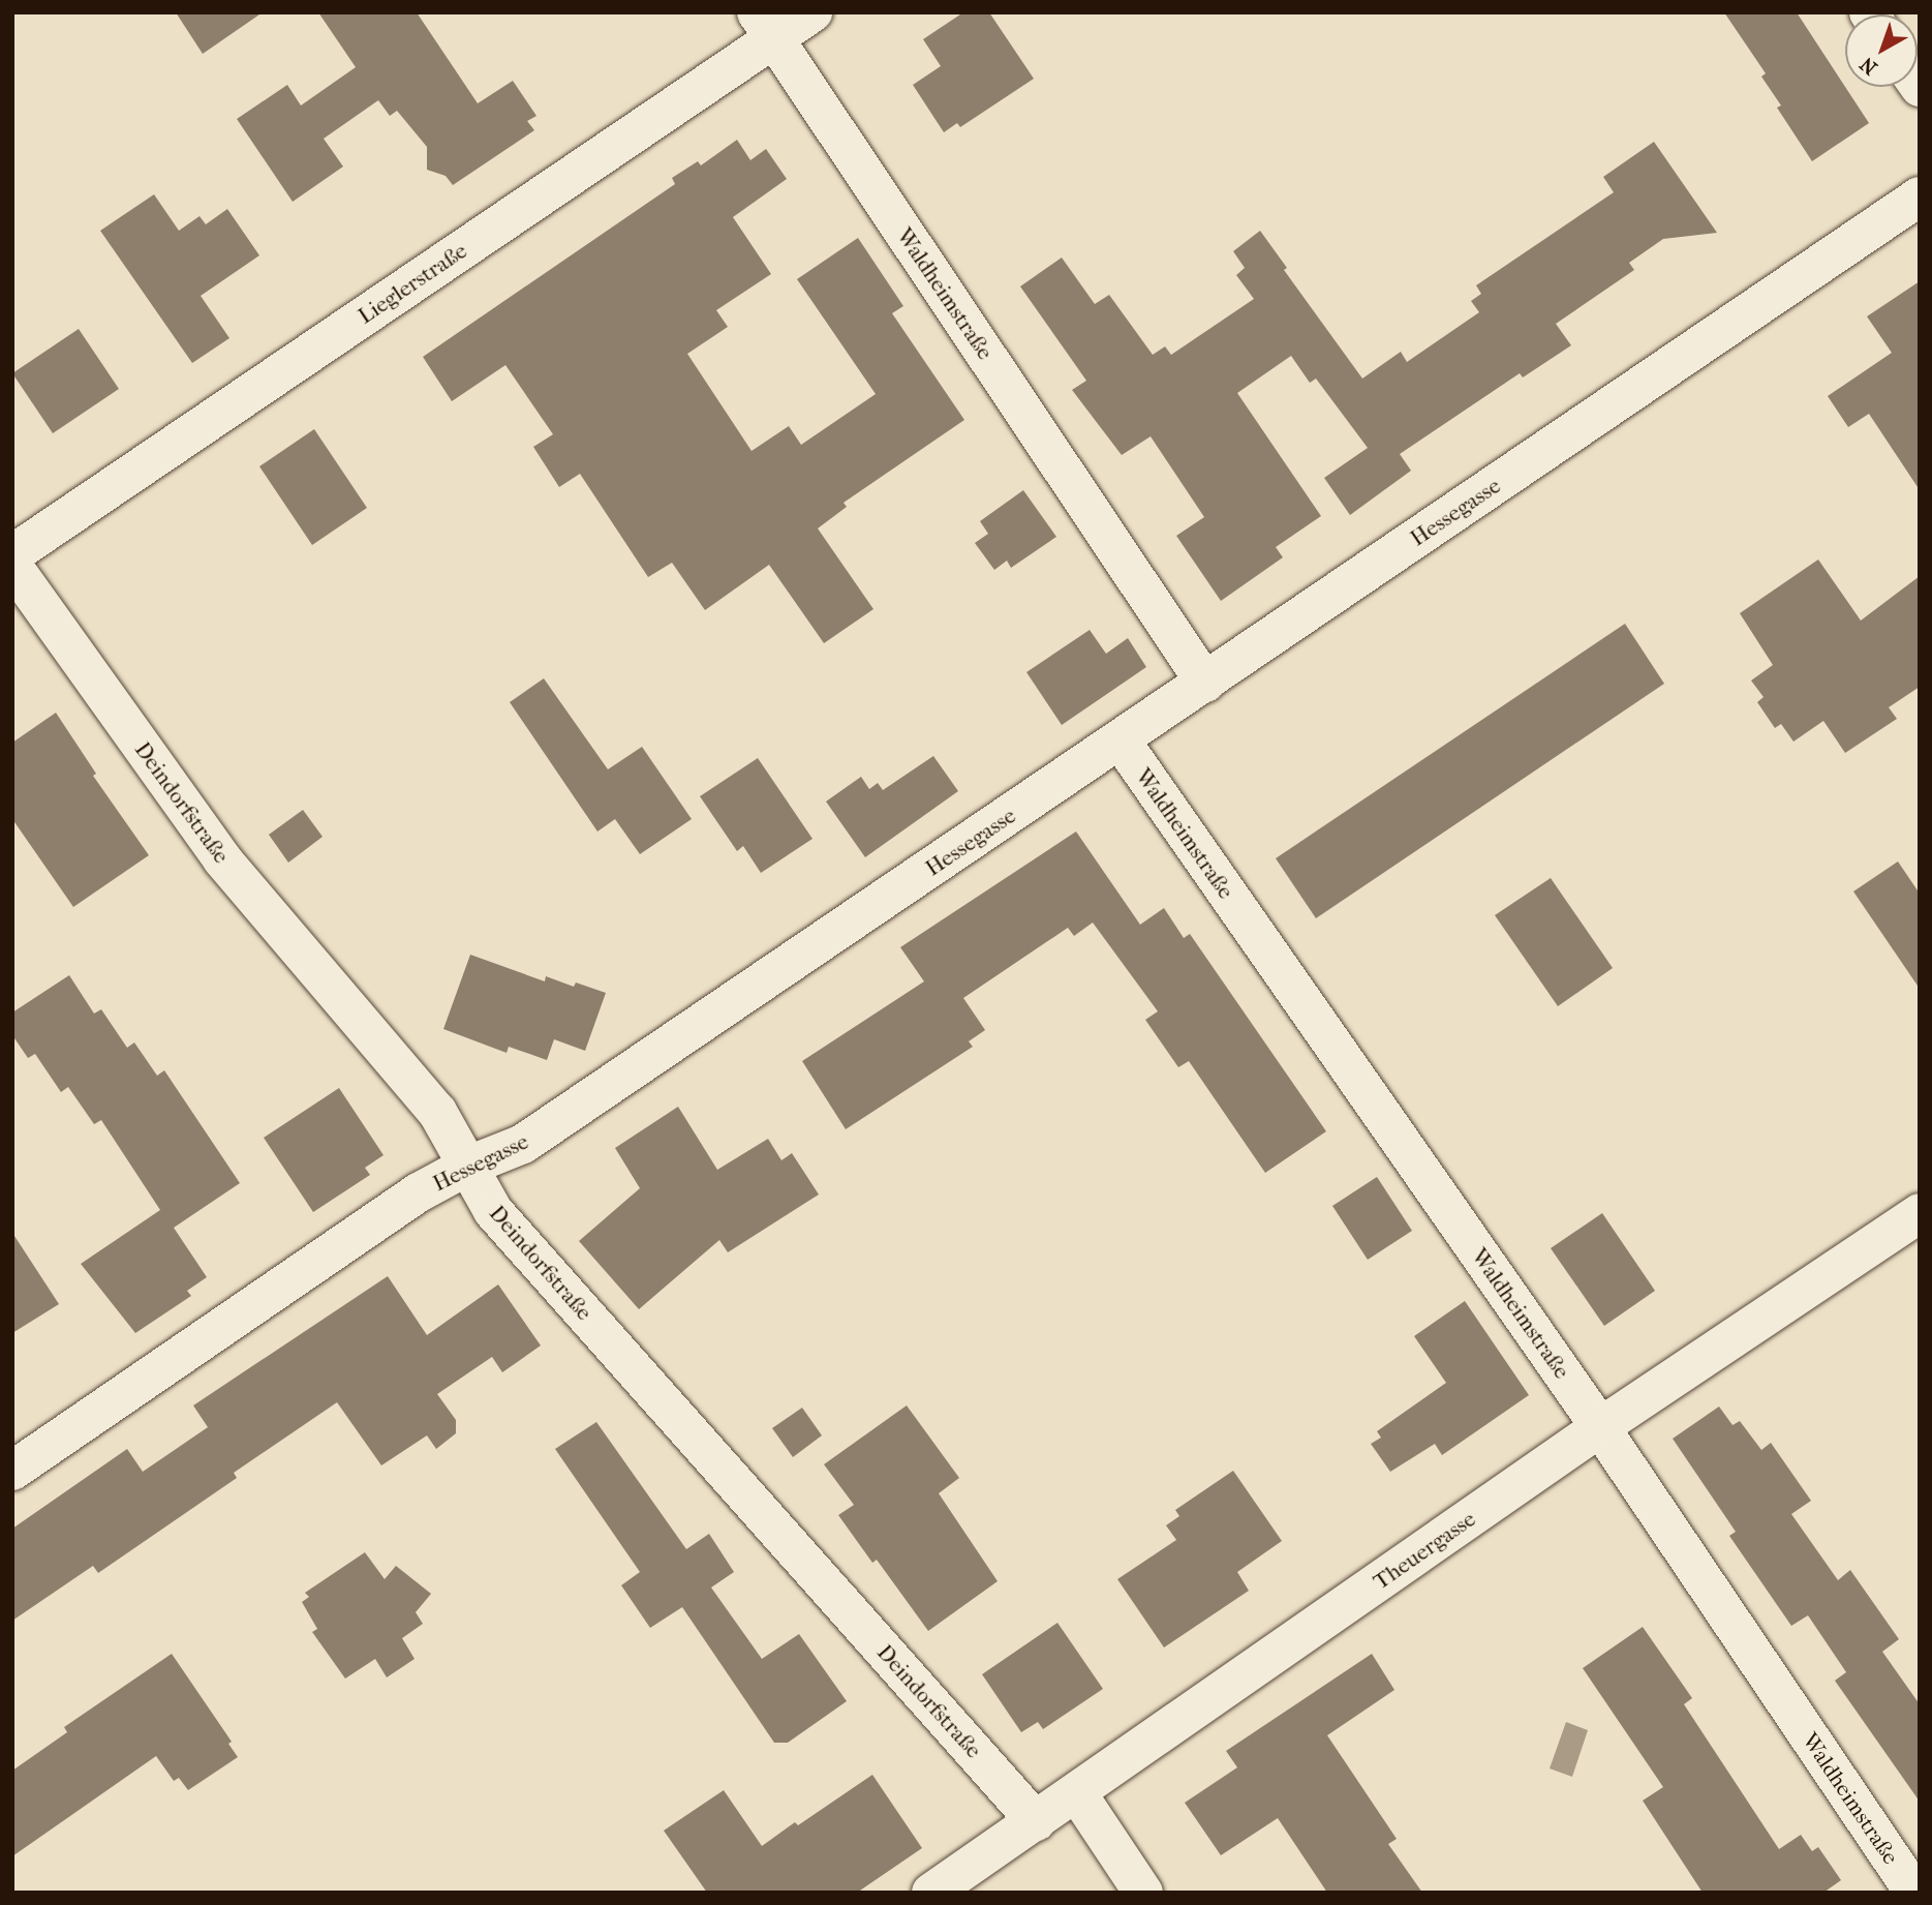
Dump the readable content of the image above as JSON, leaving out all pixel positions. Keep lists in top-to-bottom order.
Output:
{
  "streets": {
    "street": [
      "Lieglerstraße",
      "Waldheimstraße",
      "Hessegasse",
      "Deindorfstraße",
      "Theuergasse"
    ]
  },
  "crossings": [
    ["Lieglerstraße", "Waldheimstraße"],
    ["Waldheimstraße", "Hessegasse"],
    ["Waldheimstraße", "Theuergasse"],
    ["Hessegasse", "Deindorfstraße"],
    ["Deindorfstraße", "Theuergasse"]
  ],
  "north": "bottom left"
}
